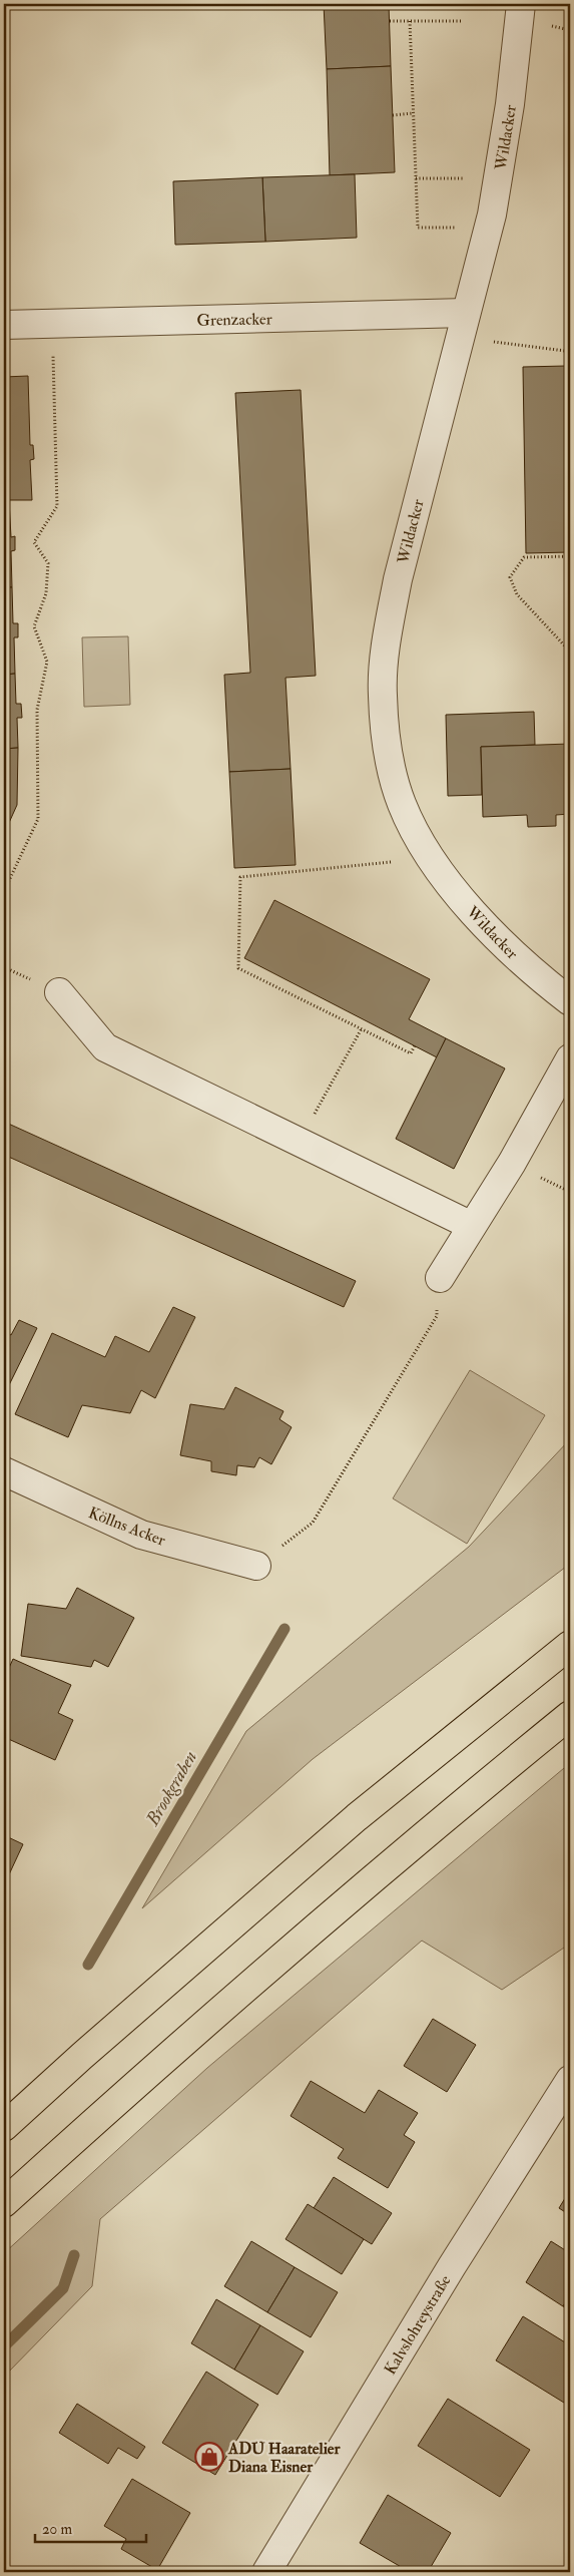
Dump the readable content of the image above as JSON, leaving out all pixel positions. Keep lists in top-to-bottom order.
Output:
{
  "streets": {
    "street": [
      "Wildacker",
      "Grenzacker",
      "Köllns Acker",
      "Kalvslohreystraße"
    ]
  },
  "crossings": [
    ["Wildacker", "Grenzacker"]
  ],
  "water": ["Brookgraben"],
  "places": {
    "shop": ["ADU Haaratelier Diana Eisner"]
  },
  "scale_bar": "20 m"
}
